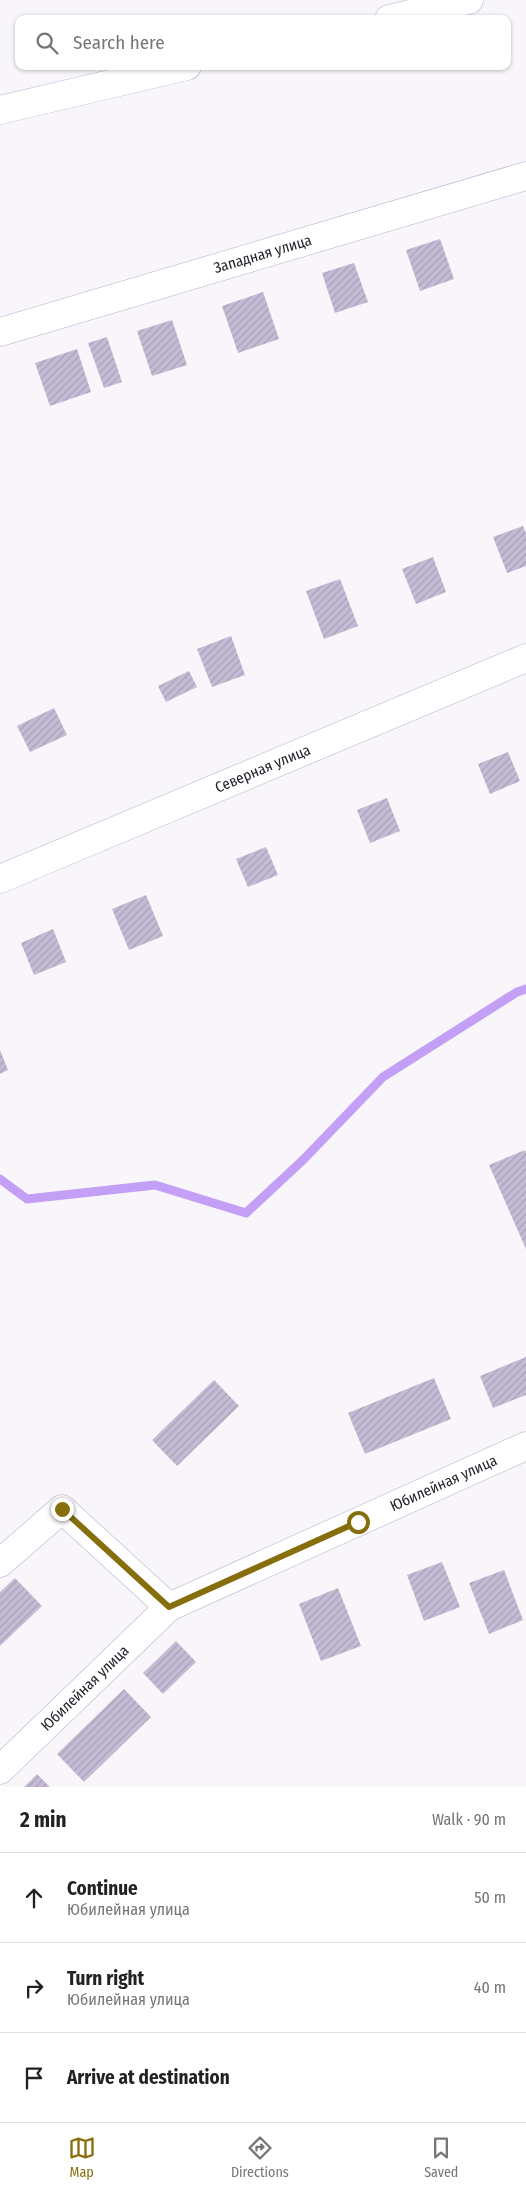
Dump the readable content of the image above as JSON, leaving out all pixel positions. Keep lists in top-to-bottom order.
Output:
{
  "streets": {
    "main road": ["Западная улица", "Северная улица", "Юбилейная улица"]
  },
  "page": {
    "search": "Search here",
    "heading": ["2 min", "Walk · 90 m"],
    "list": [
      ["Continue", "Юбилейная улица", "50 m"],
      ["Turn right", "Юбилейная улица", "40 m"],
      "Arrive at destination"
    ],
    "nav": ["Map", "Directions", "Saved"]
  }
}
